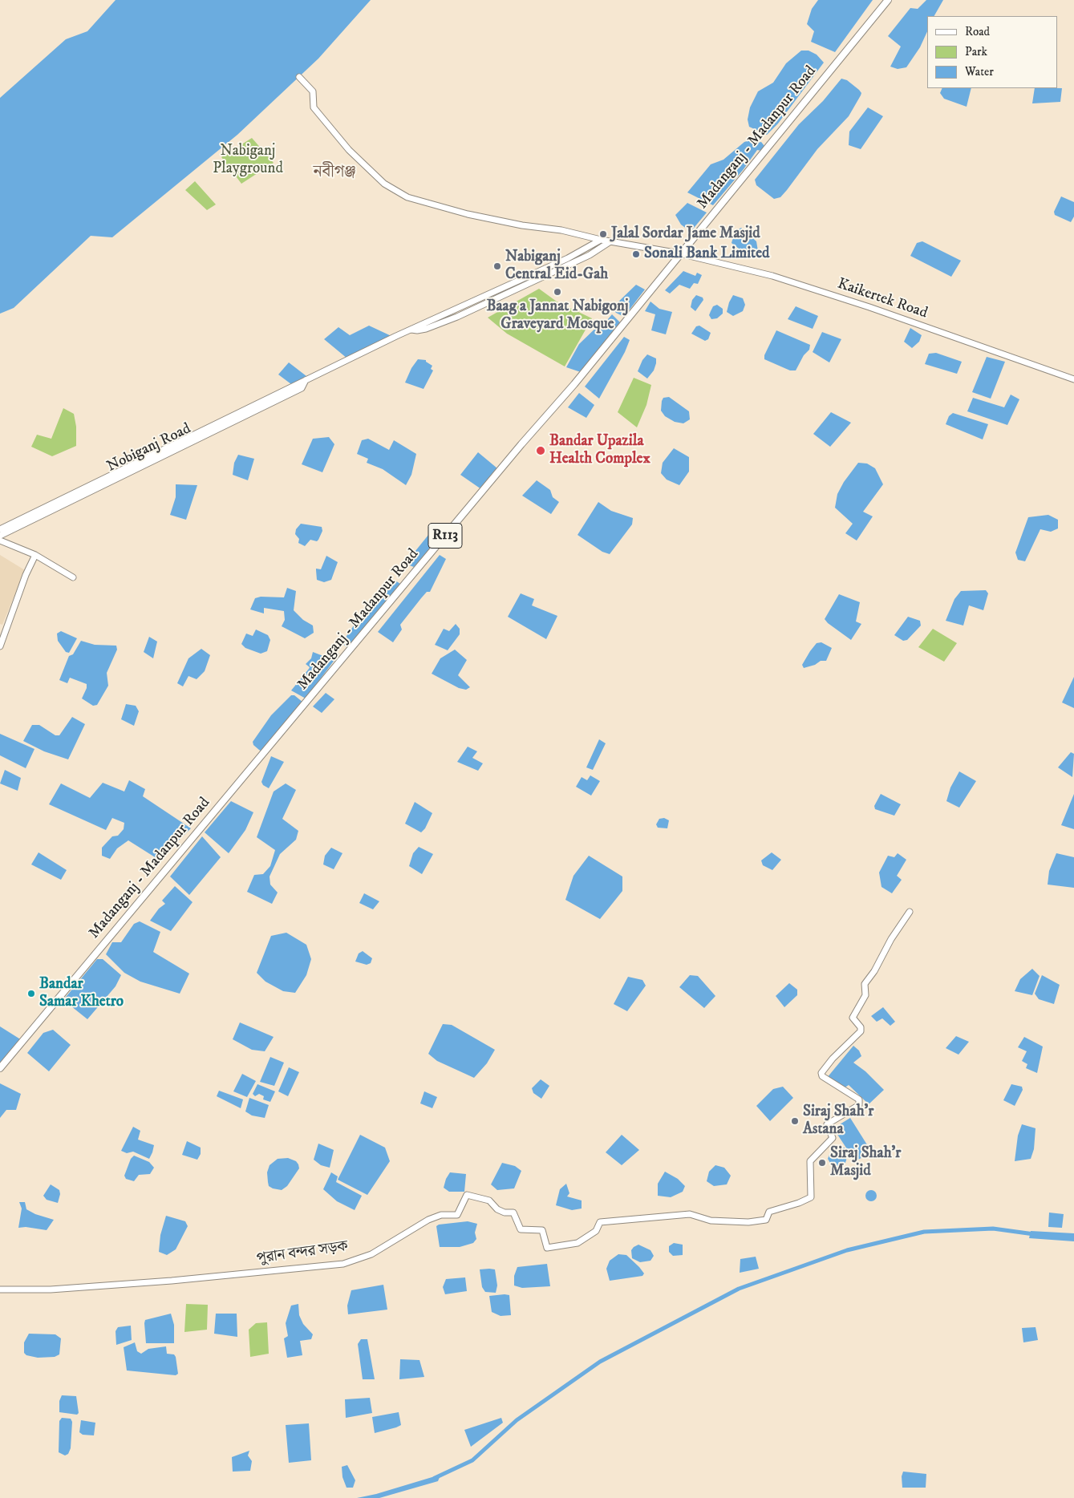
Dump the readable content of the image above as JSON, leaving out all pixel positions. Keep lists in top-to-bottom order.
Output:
{
  "streets": {
    "main road": [
      "Madanganj - Madanpur Road",
      "Kaikertek Road",
      "Nobiganj Road",
      "R113",
      "পুরান বন্দর সড়ক"
    ]
  },
  "crossings": [
    ["Madanganj - Madanpur Road", "Kaikertek Road"],
    ["Kaikertek Road", "Nobiganj Road"]
  ],
  "districts": ["নবীগঞ্জ"],
  "parks": ["Nabiganj Playground"],
  "places": [
    "Jalal Sordar Jame Masjid",
    "Sonali Bank Limited",
    "Nabiganj Central Eid-Gah",
    "Baag a Jannat Nabigonj Graveyard Mosque",
    "Bandar Upazila Health Complex",
    "Bandar Samar Khetro",
    "Siraj Shah'r Astana",
    "Siraj Shah'r Masjid"
  ],
  "legend": ["Road", "Park", "Water"]
}
